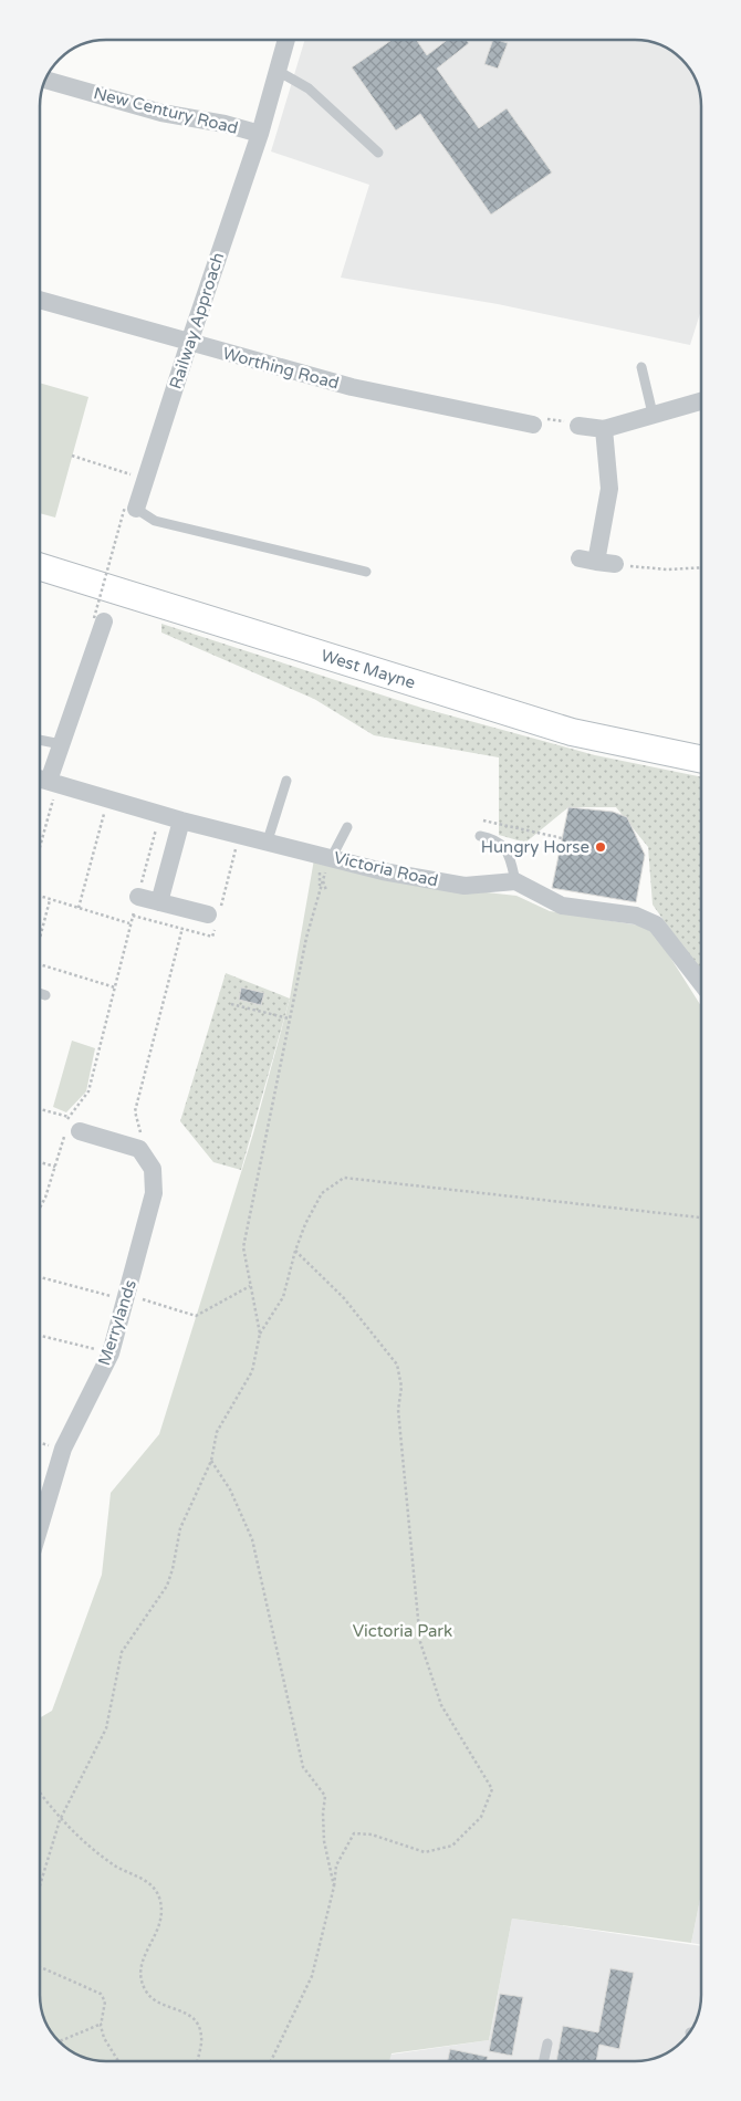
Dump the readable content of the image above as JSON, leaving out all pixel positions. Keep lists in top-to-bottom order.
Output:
{
  "streets": {
    "main road": ["West Mayne"],
    "street": [
      "New Century Road",
      "Railway Approach",
      "Worthing Road",
      "Victoria Road",
      "Merrylands"
    ]
  },
  "crossings": [
    ["New Century Road", "Railway Approach"],
    ["Railway Approach", "Worthing Road"]
  ],
  "parks": ["Victoria Park"],
  "places": ["Hungry Horse"]
}
